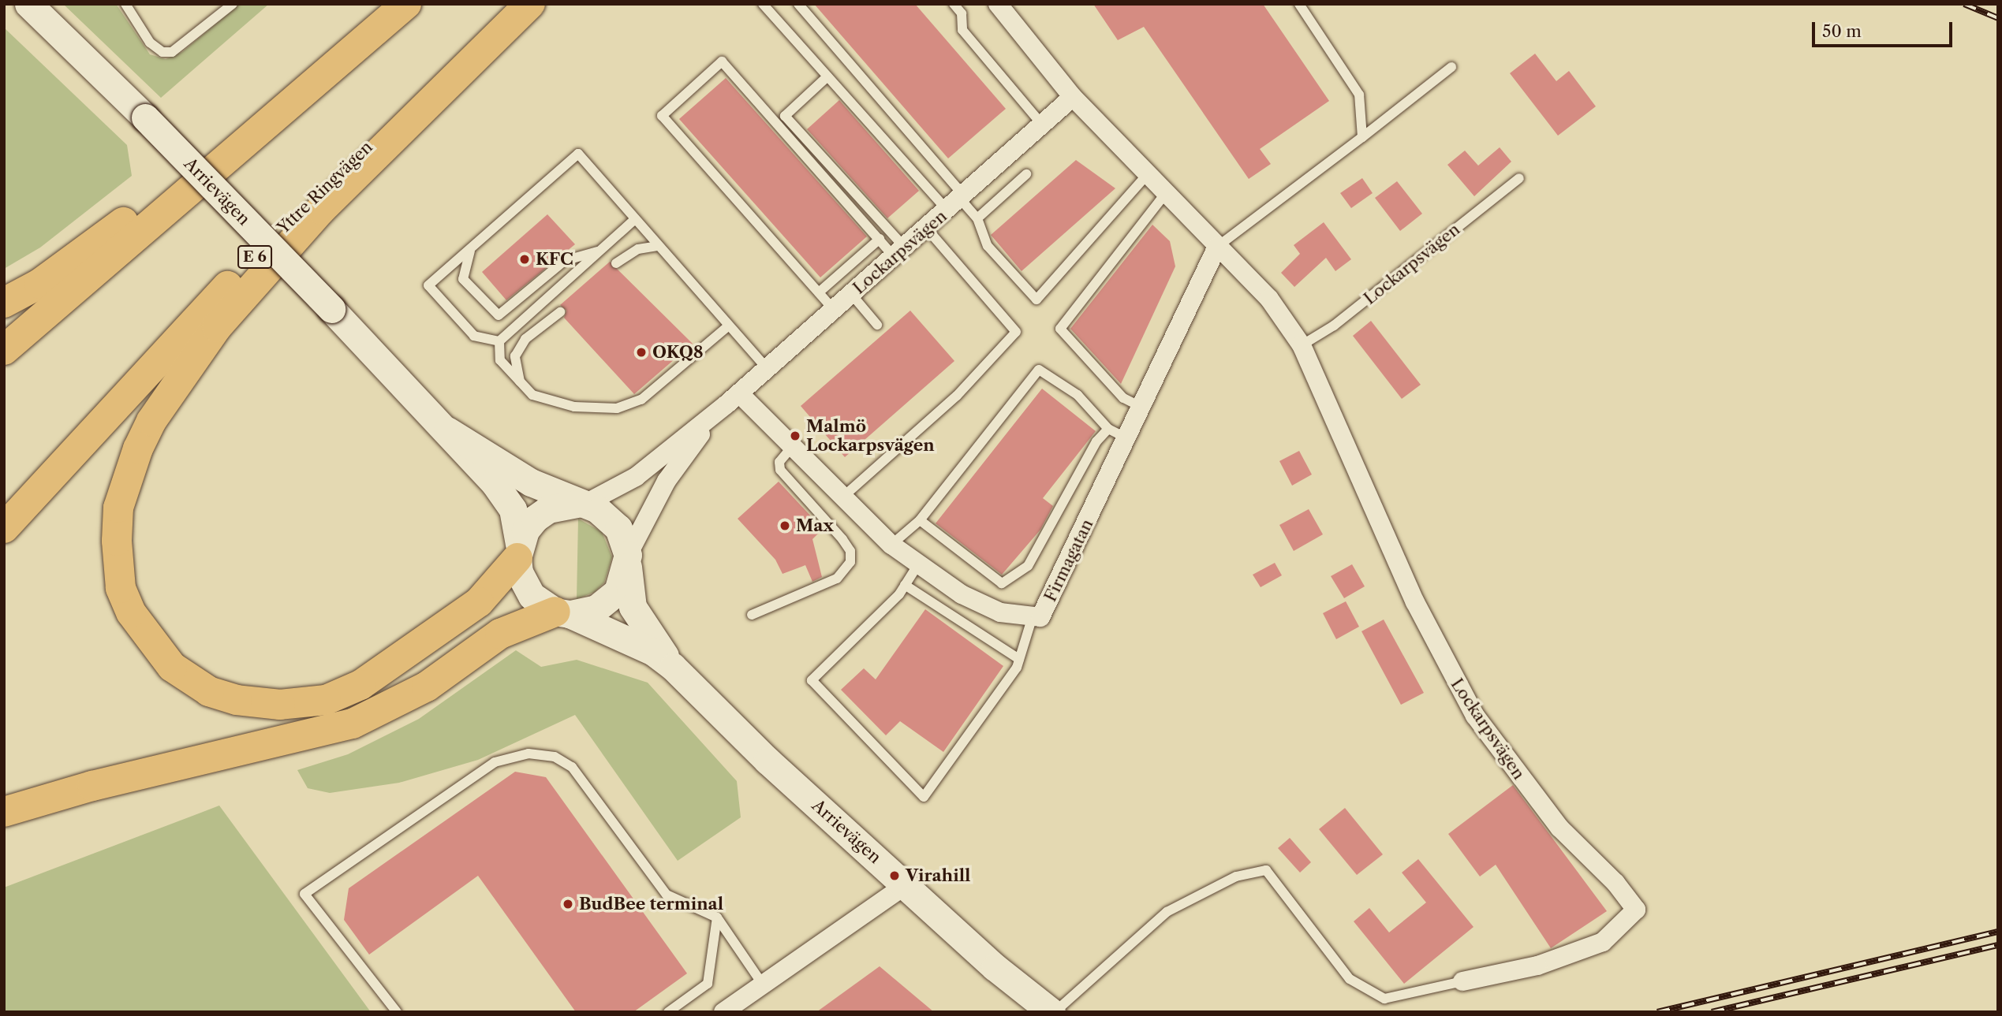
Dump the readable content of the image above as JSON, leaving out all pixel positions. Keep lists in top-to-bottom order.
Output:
{
  "streets": {
    "highway": ["Yttre Ringvägen", "E 6"],
    "main road": ["Arrievägen"],
    "street": ["Lockarpsvägen", "Firmagatan"]
  },
  "crossings": [
    ["Arrievägen", "Lockarpsvägen"],
    ["Lockarpsvägen", "Firmagatan"]
  ],
  "places": [
    "KFC",
    "OKQ8",
    "Malmö Lockarpsvägen",
    "Max",
    "Virahill",
    "BudBee terminal"
  ],
  "scale_bar": "50 m"
}
